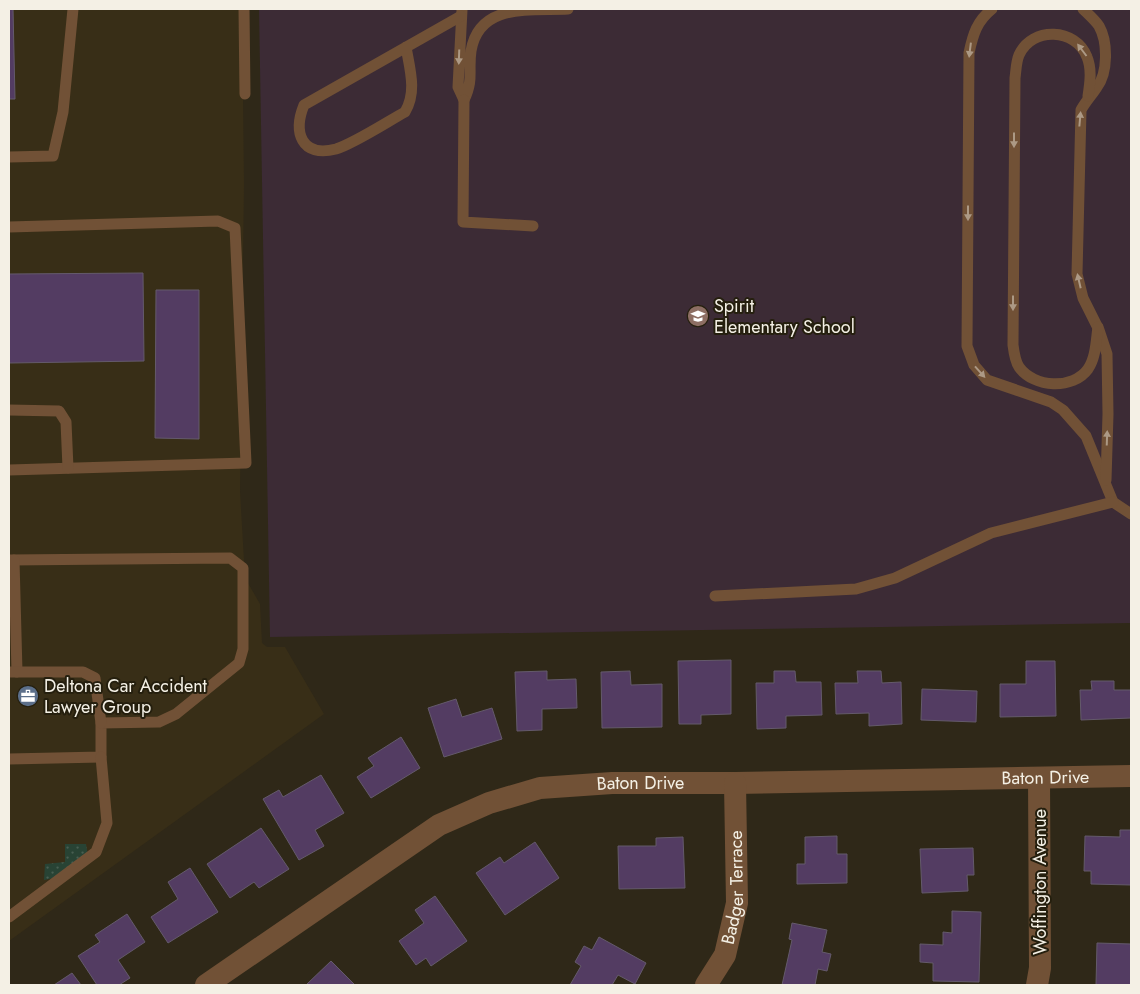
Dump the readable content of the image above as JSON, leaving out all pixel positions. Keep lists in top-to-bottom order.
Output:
{
  "streets": {
    "street": ["Baton Drive", "Woffington Avenue", "Badger Terrace"]
  },
  "crossings": [
    ["Baton Drive", "Woffington Avenue"],
    ["Baton Drive", "Badger Terrace"]
  ],
  "places": {
    "school or university": ["Spirit Elementary School"],
    "office": ["Deltona Car Accident Lawyer Group"]
  }
}
